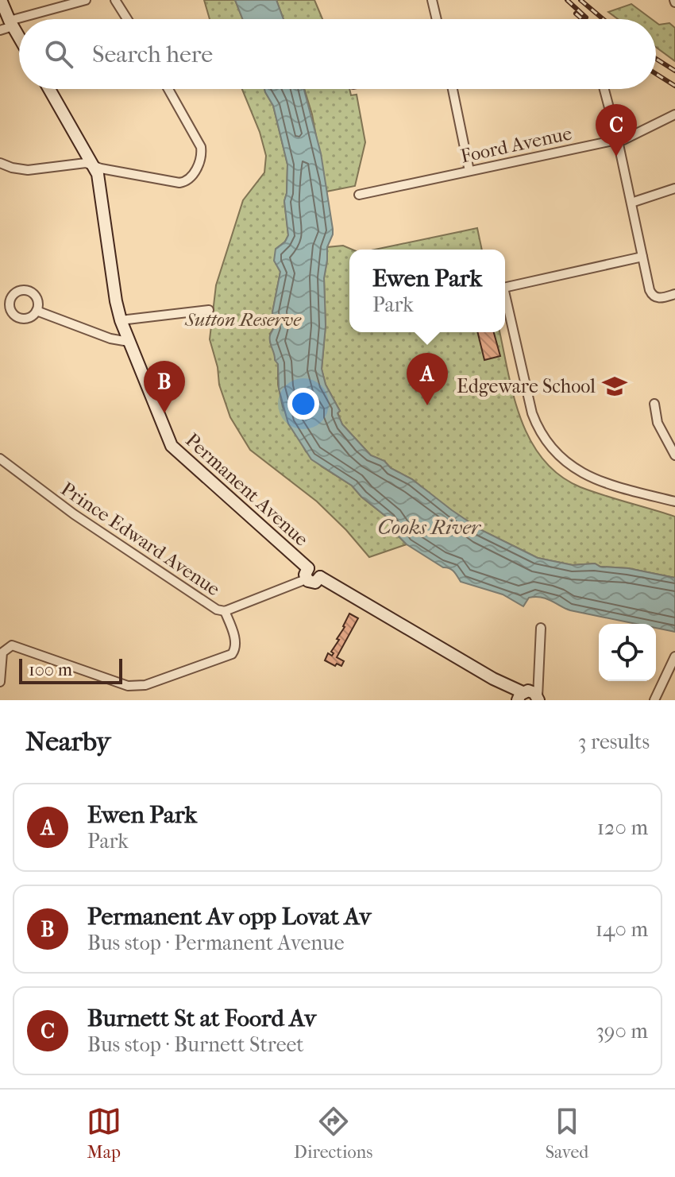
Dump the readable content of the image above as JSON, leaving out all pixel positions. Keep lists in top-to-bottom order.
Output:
{
  "streets": {
    "main road": ["Permanent Avenue"],
    "street": ["Foord Avenue", "Prince Edward Avenue"]
  },
  "crossings": [
    ["Permanent Avenue", "Prince Edward Avenue"]
  ],
  "water": ["Cooks River"],
  "parks": ["Sutton Reserve"],
  "places": {
    "school or university": ["Edgeware School"]
  },
  "scale_bar": "100 m",
  "page": {
    "search": "Search here",
    "pins": ["C", "A", "B"],
    "popup": ["Ewen Park", "Park"],
    "scale": "100 m",
    "heading": ["Nearby", "3 results"],
    "list": [
      {
        "mark": "A",
        "name": "Ewen Park",
        "note": "Park",
        "value": "120 m"
      },
      {
        "mark": "B",
        "name": "Permanent Av opp Lovat Av",
        "note": "Bus stop · Permanent Avenue",
        "value": "140 m"
      },
      {
        "mark": "C",
        "name": "Burnett St at Foord Av",
        "note": "Bus stop · Burnett Street",
        "value": "390 m"
      }
    ],
    "nav": ["Map", "Directions", "Saved"]
  }
}
